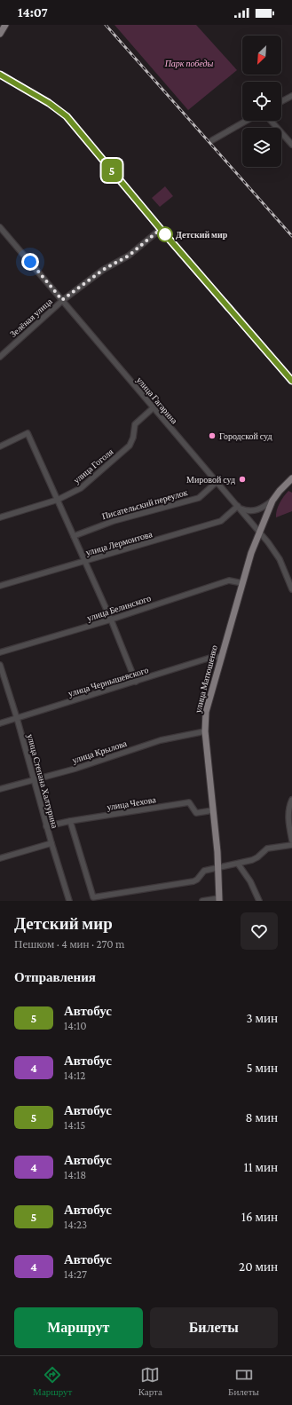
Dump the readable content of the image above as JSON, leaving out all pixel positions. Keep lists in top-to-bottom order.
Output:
{
  "streets": {
    "main road": ["улица Матюшенко"],
    "street": [
      "Зелёная улица",
      "улица Гагарина",
      "улица Гоголя",
      "Писательский переулок",
      "улица Лермонтова",
      "улица Белинского",
      "улица Чернышевского",
      "улица Крылова",
      "улица Степана Халтурина",
      "улица Чехова"
    ]
  },
  "crossings": [
    ["Зелёная улица", "улица Гагарина"],
    ["улица Гагарина", "улица Гоголя"],
    ["улица Гагарина", "Писательский переулок"],
    ["улица Гагарина", "улица Лермонтова"],
    ["улица Гагарина", "улица Матюшенко"],
    ["улица Белинского", "улица Матюшенко"],
    ["улица Матюшенко", "улица Чернышевского"],
    ["улица Матюшенко", "улица Крылова"],
    ["улица Матюшенко", "улица Степана Халтурина"],
    ["улица Матюшенко", "улица Чехова"],
    ["улица Чернышевского", "улица Степана Халтурина"],
    ["улица Крылова", "улица Степана Халтурина"],
    ["улица Степана Халтурина", "улица Чехова"]
  ],
  "parks": ["Парк победы"],
  "places": ["Детский мир", "Городской суд", "Мировой суд"],
  "lines": ["bus line 5"],
  "north": "bottom left",
  "page": {
    "status": "14:07",
    "on_map": "5",
    "heading": [
      ["Детский мир", "Пешком · 4 мин · 270 m"],
      "Отправления"
    ],
    "list": [
      {
        "mark": "5",
        "name": "Автобус",
        "note": "14:10",
        "value": "3 мин"
      },
      {
        "mark": "4",
        "name": "Автобус",
        "note": "14:12",
        "value": "5 мин"
      },
      {
        "mark": "5",
        "name": "Автобус",
        "note": "14:15",
        "value": "8 мин"
      },
      {
        "mark": "4",
        "name": "Автобус",
        "note": "14:18",
        "value": "11 мин"
      },
      {
        "mark": "5",
        "name": "Автобус",
        "note": "14:23",
        "value": "16 мин"
      },
      {
        "mark": "4",
        "name": "Автобус",
        "note": "14:27",
        "value": "20 мин"
      }
    ],
    "buttons": ["Маршрут", "Билеты"],
    "tabs": ["Маршрут", "Карта", "Билеты"]
  }
}
